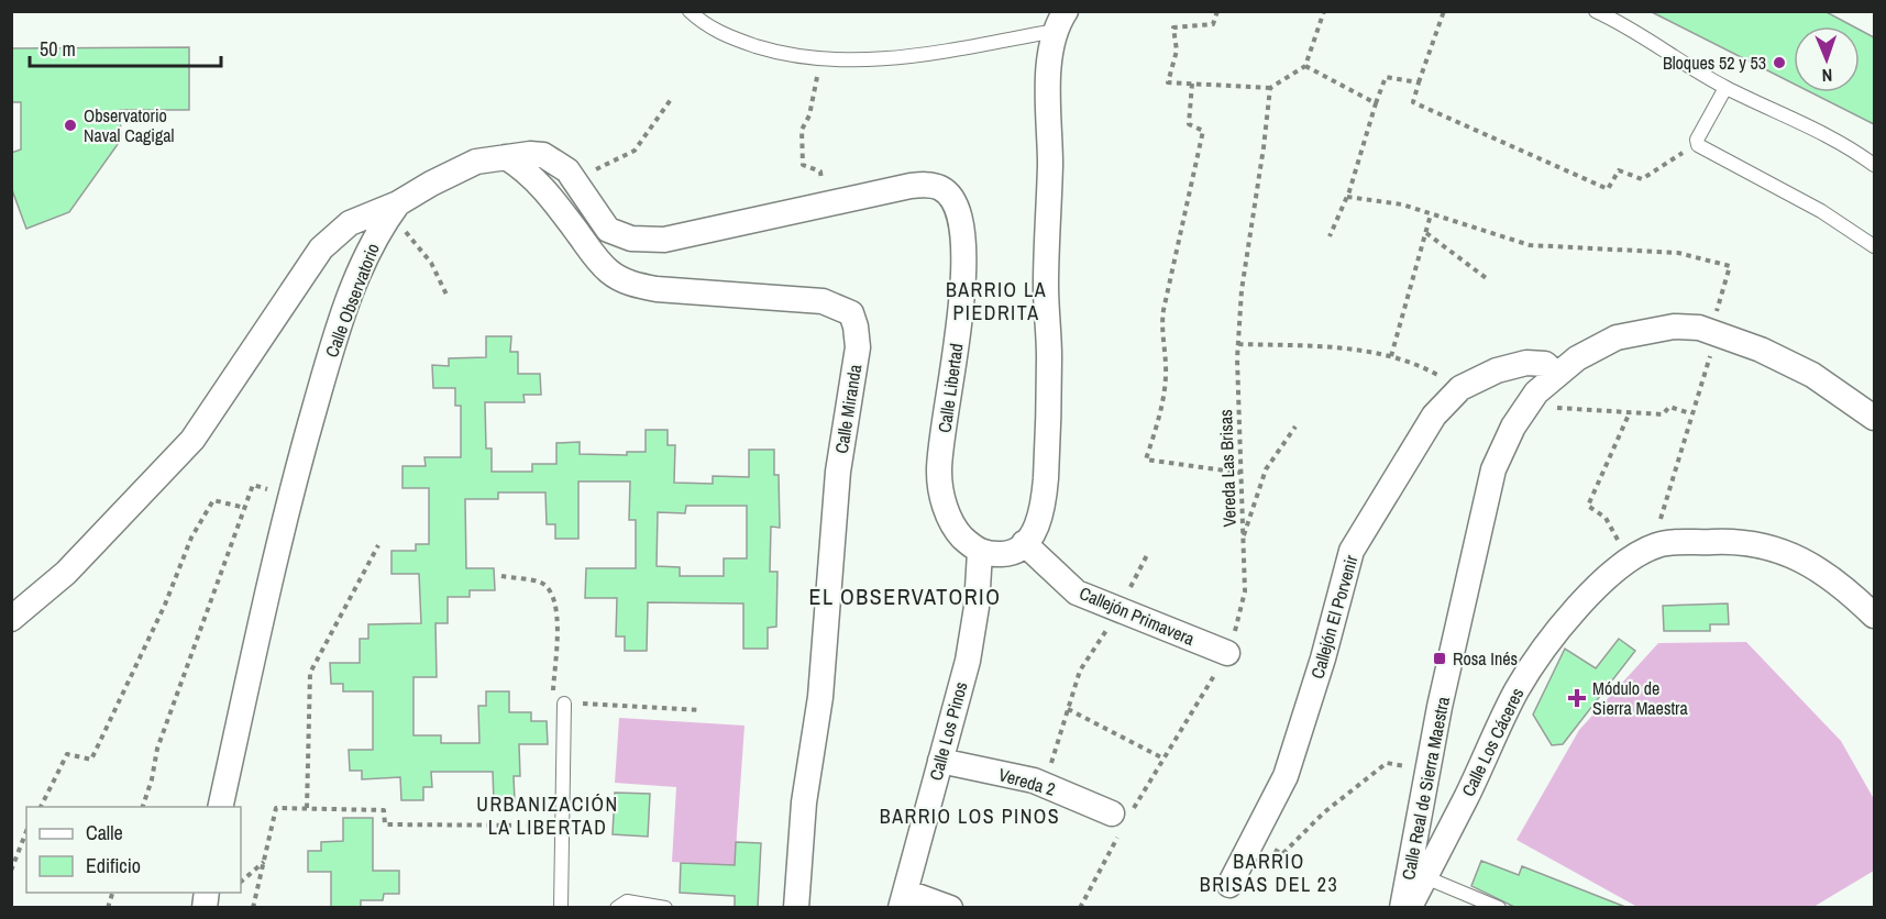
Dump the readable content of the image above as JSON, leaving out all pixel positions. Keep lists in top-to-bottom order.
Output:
{
  "streets": {
    "street": [
      "Calle Observatorio",
      "Calle Libertad",
      "Calle Miranda",
      "Callejón Primavera",
      "Callejón El Porvenir",
      "Calle Los Pinos",
      "Calle Los Cáceres",
      "Vereda 2",
      "Calle Real de Sierra Maestra"
    ],
    "path": ["Vereda Las Brisas"]
  },
  "crossings": [
    ["Calle Observatorio", "Calle Libertad"],
    ["Calle Libertad", "Calle Miranda"],
    ["Calle Libertad", "Calle Los Pinos"],
    ["Vereda Las Brisas", "Callejón Primavera"],
    ["Vereda Las Brisas", "Vereda 2"],
    ["Callejón El Porvenir", "Calle Real de Sierra Maestra"],
    ["Calle Los Pinos", "Vereda 2"]
  ],
  "districts": [
    "BARRIO LA PIEDRITA",
    "EL OBSERVATORIO",
    "URBANIZACIÓN LA LIBERTAD",
    "BARRIO LOS PINOS",
    "BARRIO BRISAS DEL 23"
  ],
  "places": {
    "other": ["Bloques 52 y 53", "Observatorio Naval Cagigal"],
    "transit": ["Rosa Inés"],
    "health": ["Módulo de Sierra Maestra"]
  },
  "legend": ["Calle", "Edificio"],
  "scale_bar": "50 m",
  "north": "bottom"
}
